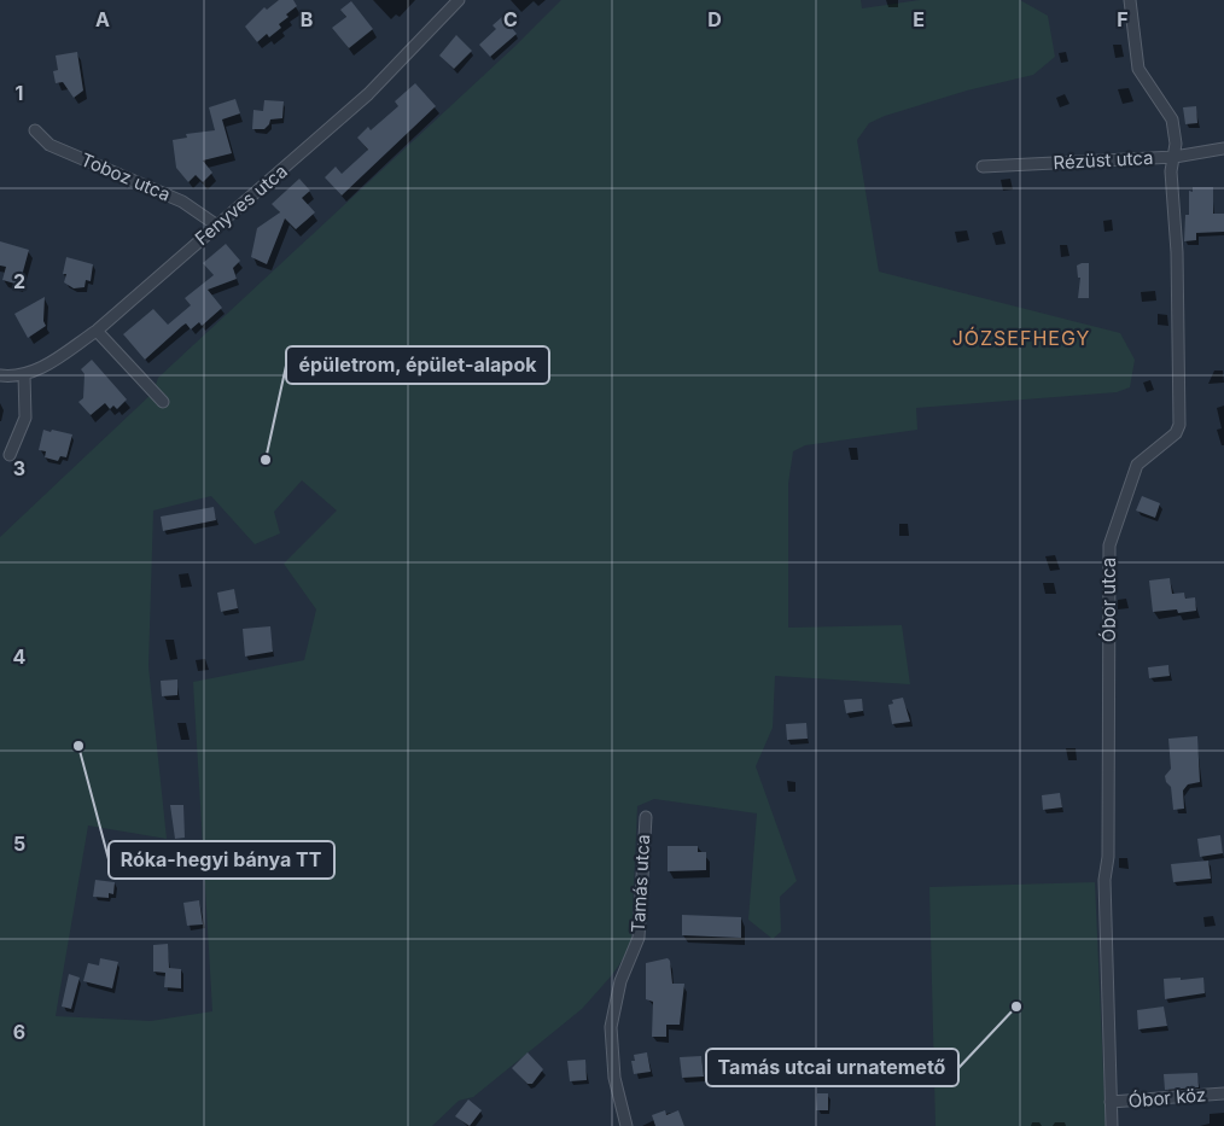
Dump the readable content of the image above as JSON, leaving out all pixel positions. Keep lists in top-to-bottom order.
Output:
{
  "streets": {
    "street": [
      "Rézüst utca",
      "Toboz utca",
      "Fenyves utca",
      "Óbor utca",
      "Tamás utca",
      "Óbor köz"
    ]
  },
  "crossings": [
    ["Rézüst utca", "Óbor utca"],
    ["Toboz utca", "Fenyves utca"],
    ["Óbor utca", "Óbor köz"]
  ],
  "districts": ["JÓZSEFHEGY"],
  "places": ["épületrom, épület-alapok", "Róka-hegyi bánya TT", "Tamás utcai urnatemető"],
  "grid": {
    "columns": [
      "A",
      "B",
      "C",
      "D",
      "E",
      "F"
    ],
    "rows": [
      "1",
      "2",
      "3",
      "4",
      "5",
      "6"
    ]
  }
}
